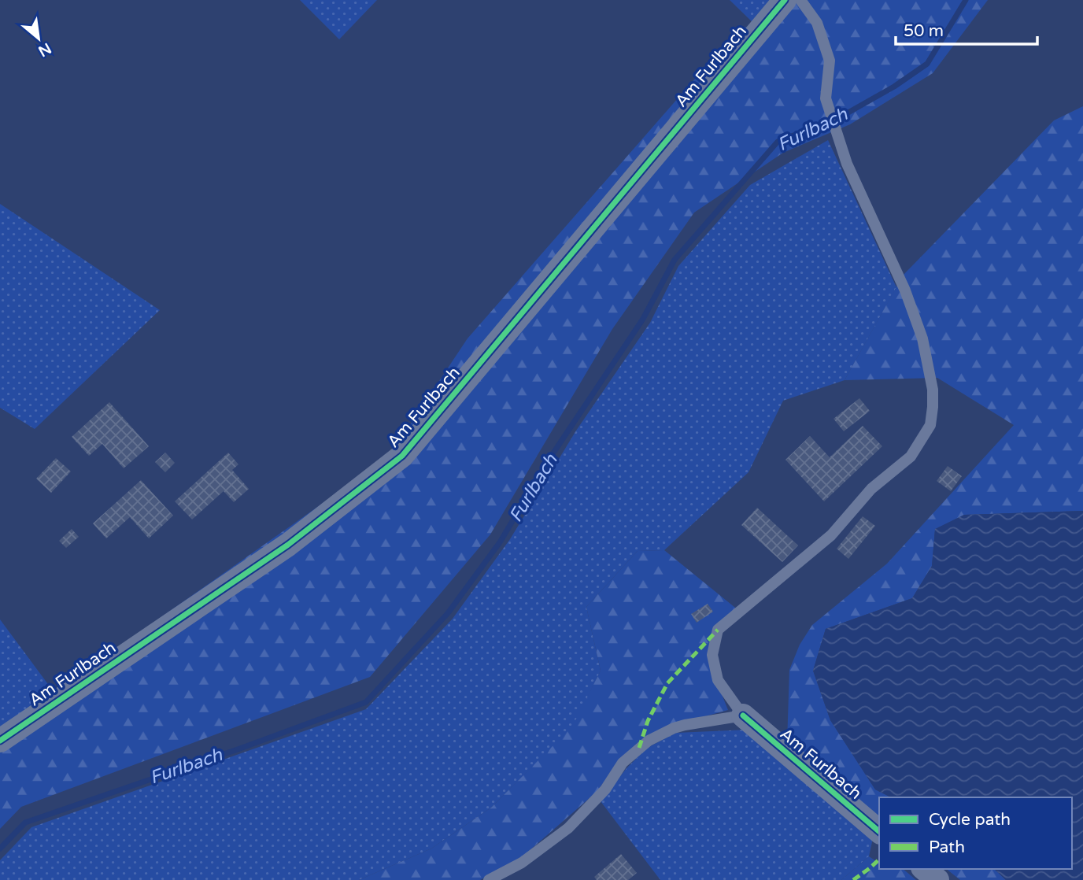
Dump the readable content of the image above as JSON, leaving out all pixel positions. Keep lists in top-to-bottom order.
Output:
{
  "streets": {
    "street": ["Am Furlbach"]
  },
  "water": ["Furlbach"],
  "legend": ["Cycle path", "Path"],
  "scale_bar": "50 m",
  "north": "bottom right"
}
